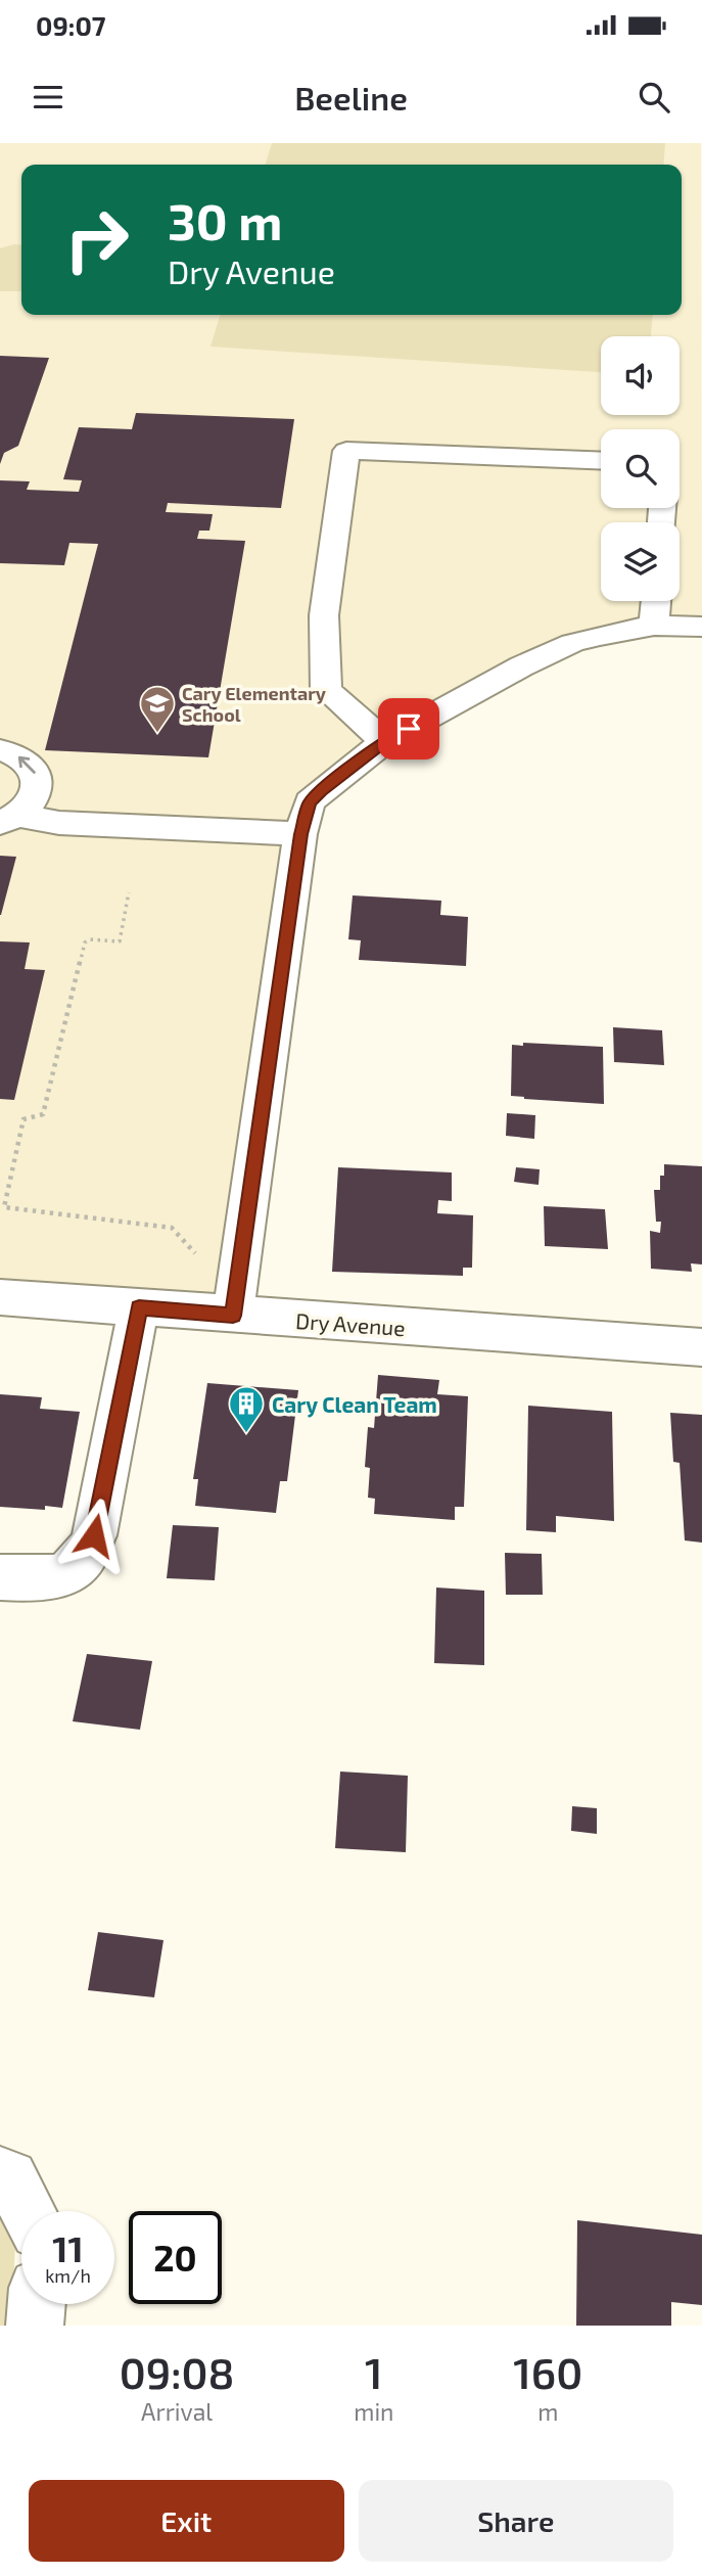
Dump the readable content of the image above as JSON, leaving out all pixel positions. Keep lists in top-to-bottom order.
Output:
{
  "streets": {
    "street": ["Dry Avenue"]
  },
  "places": {
    "school or university": ["Cary Elementary School"],
    "building": ["Cary Clean Team"]
  },
  "page": {
    "status": "09:07",
    "header": "Beeline",
    "turn": ["30 m", "Dry Avenue"],
    "speed": "11 km/h",
    "limit": "20",
    "eta": [
      "09:08",
      "Arrival",
      "1",
      "min",
      "160",
      "m"
    ],
    "buttons": ["Exit", "Share"]
  }
}
